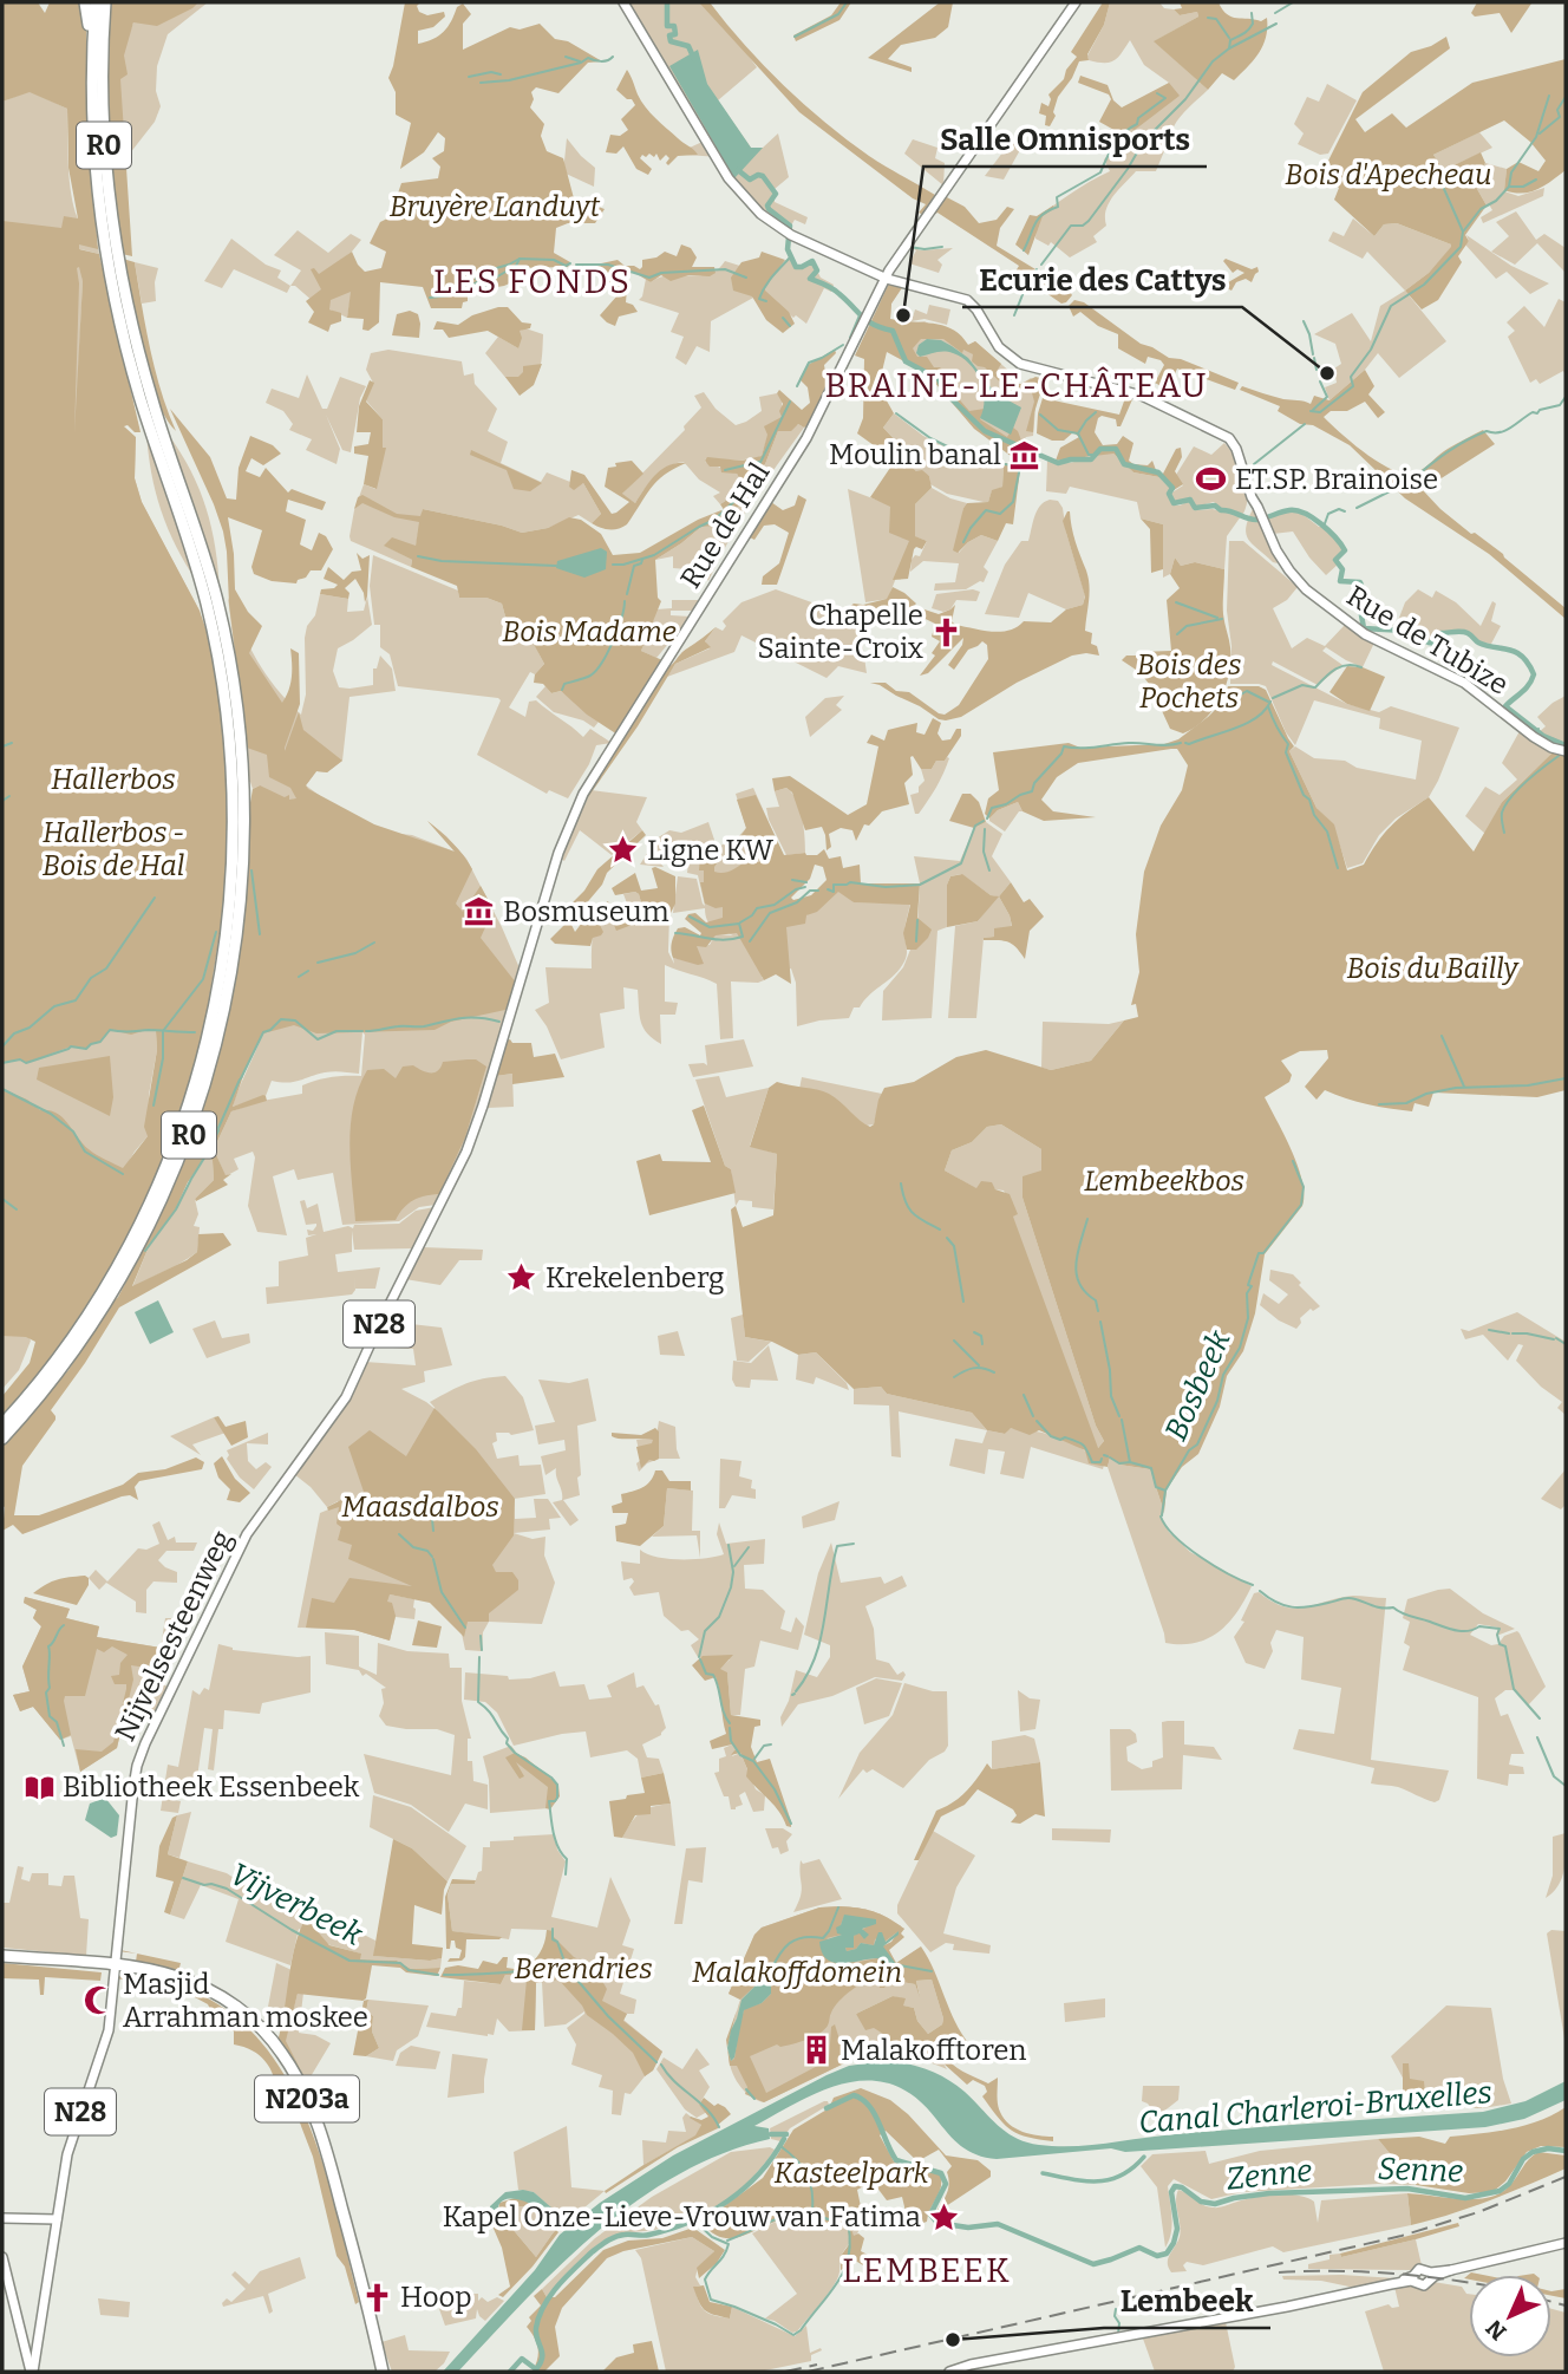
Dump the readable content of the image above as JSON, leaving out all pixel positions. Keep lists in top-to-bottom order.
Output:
{
  "streets": {
    "highway": ["R0", "N203a"],
    "main road": [
      "Rue de Hal",
      "Rue de Tubize",
      "N28",
      "Nijvelsesteenweg"
    ]
  },
  "crossings": [
    ["Rue de Hal", "Rue de Tubize"],
    ["Rue de Hal", "N28"],
    ["Rue de Hal", "Nijvelsesteenweg"],
    ["Rue de Tubize", "N28"],
    ["N28", "Nijvelsesteenweg"],
    ["Nijvelsesteenweg", "N203a"]
  ],
  "districts": ["LES FONDS", "BRAINE-LE-CHÂTEAU", "LEMBEEK"],
  "water": [
    "Bosbeek",
    "Vijverbeek",
    "Canal Charleroi-Bruxelles",
    "Senne",
    "Zenne"
  ],
  "parks": [
    "Bois d'Apecheau",
    "Bruyère Landuyt",
    "Bois Madame",
    "Bois des Pochets",
    "Hallerbos",
    "Hallerbos - Bois de Hal",
    "Bois du Bailly",
    "Lembeekbos",
    "Maasdalbos",
    "Berendries",
    "Malakoffdomein",
    "Kasteelpark"
  ],
  "places": {
    "other": ["Salle Omnisports", "Ecurie des Cattys", "Lembeek"],
    "museum": ["Moulin banal", "Bosmuseum"],
    "sports": ["ET.SP. Brainoise"],
    "church": ["Chapelle Sainte-Croix", "Hoop"],
    "place": ["Ligne KW", "Krekelenberg", "Kapel Onze-Lieve-Vrouw van Fatima"],
    "library": ["Bibliotheek Essenbeek"],
    "mosque": ["Masjid Arrahman moskee"],
    "building": ["Malakofftoren"]
  },
  "north": "bottom left"
}
